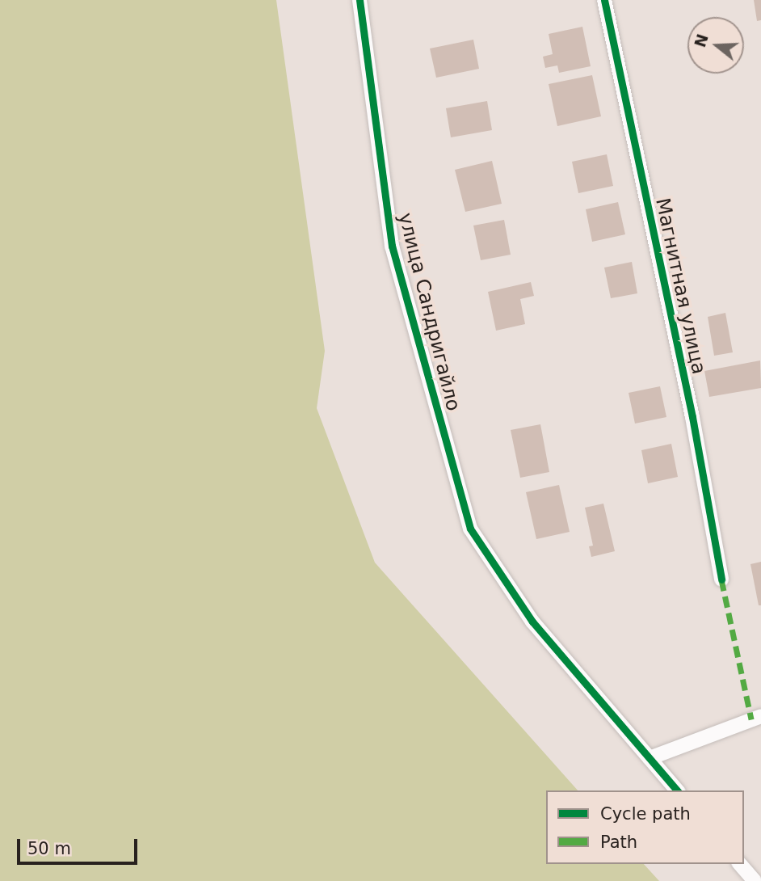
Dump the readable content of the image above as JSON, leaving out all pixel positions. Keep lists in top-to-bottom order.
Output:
{
  "streets": {
    "street": ["Магнитная улица", "улица Сандригайло"]
  },
  "legend": ["Cycle path", "Path"],
  "scale_bar": "50 m",
  "north": "left"
}
